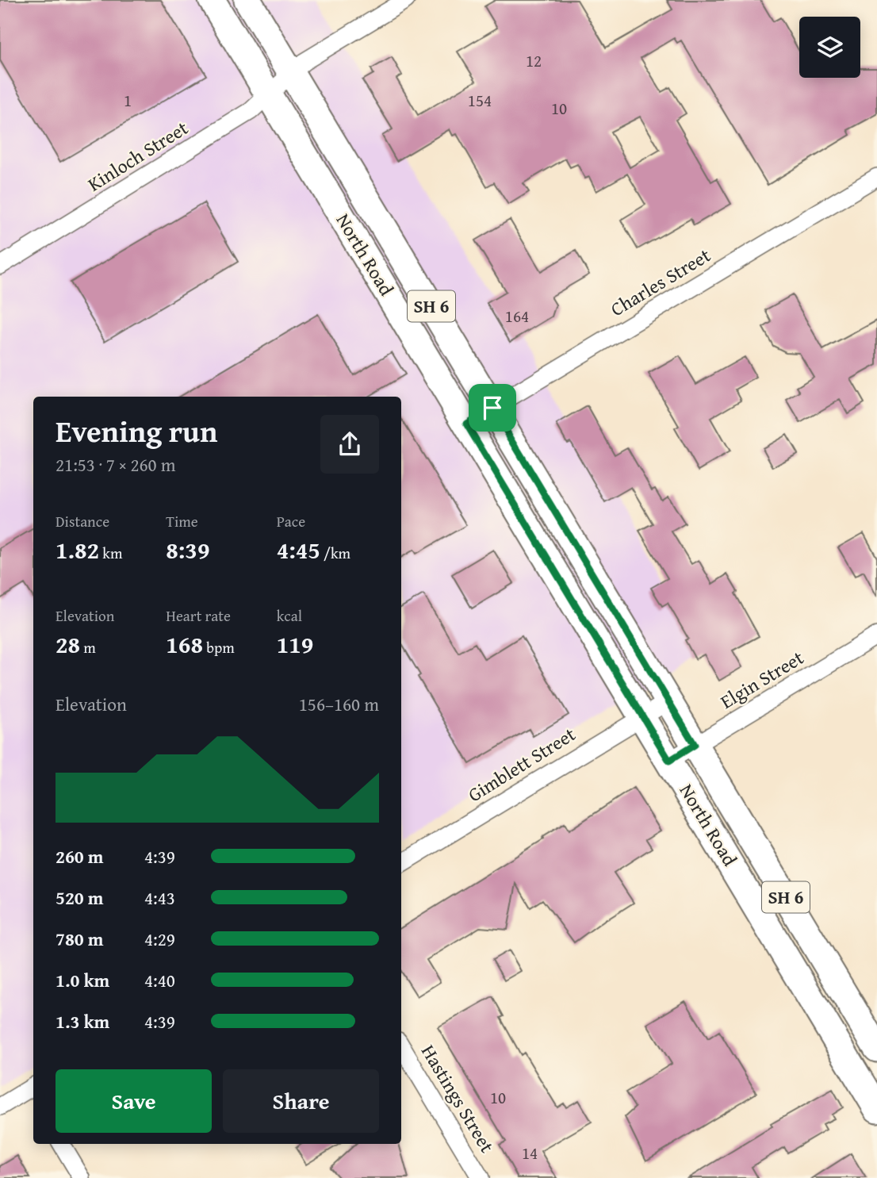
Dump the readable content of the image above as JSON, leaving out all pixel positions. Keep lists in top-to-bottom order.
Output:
{
  "streets": {
    "main road": ["North Road", "SH 6"],
    "street": [
      "Kinloch Street",
      "Charles Street",
      "Elgin Street",
      "Gimblett Street",
      "Hastings Street"
    ]
  },
  "crossings": [
    ["Kinloch Street", "North Road"],
    ["North Road", "Charles Street"],
    ["North Road", "Elgin Street"],
    ["North Road", "Gimblett Street"]
  ],
  "house_numbers": [
    "12",
    "1",
    "154",
    "10",
    "164",
    "10",
    "14"
  ],
  "page": {
    "heading": ["Evening run", "21:53 · 7 × 260 m"],
    "stats": [
      ["Distance", "1.82 km"],
      ["Time", "8:39"],
      ["Pace", "4:45 /km"],
      ["Elevation", "28 m"],
      ["Heart rate", "168 bpm"],
      ["kcal", "119"]
    ],
    "chart": ["Elevation", "156–160 m"],
    "list": [
      {
        "name": "260 m",
        "note": "4:39"
      },
      {
        "name": "520 m",
        "note": "4:43"
      },
      {
        "name": "780 m",
        "note": "4:29"
      },
      {
        "name": "1.0 km",
        "note": "4:40"
      },
      {
        "name": "1.3 km",
        "note": "4:39"
      }
    ],
    "buttons": ["Save", "Share"]
  }
}
